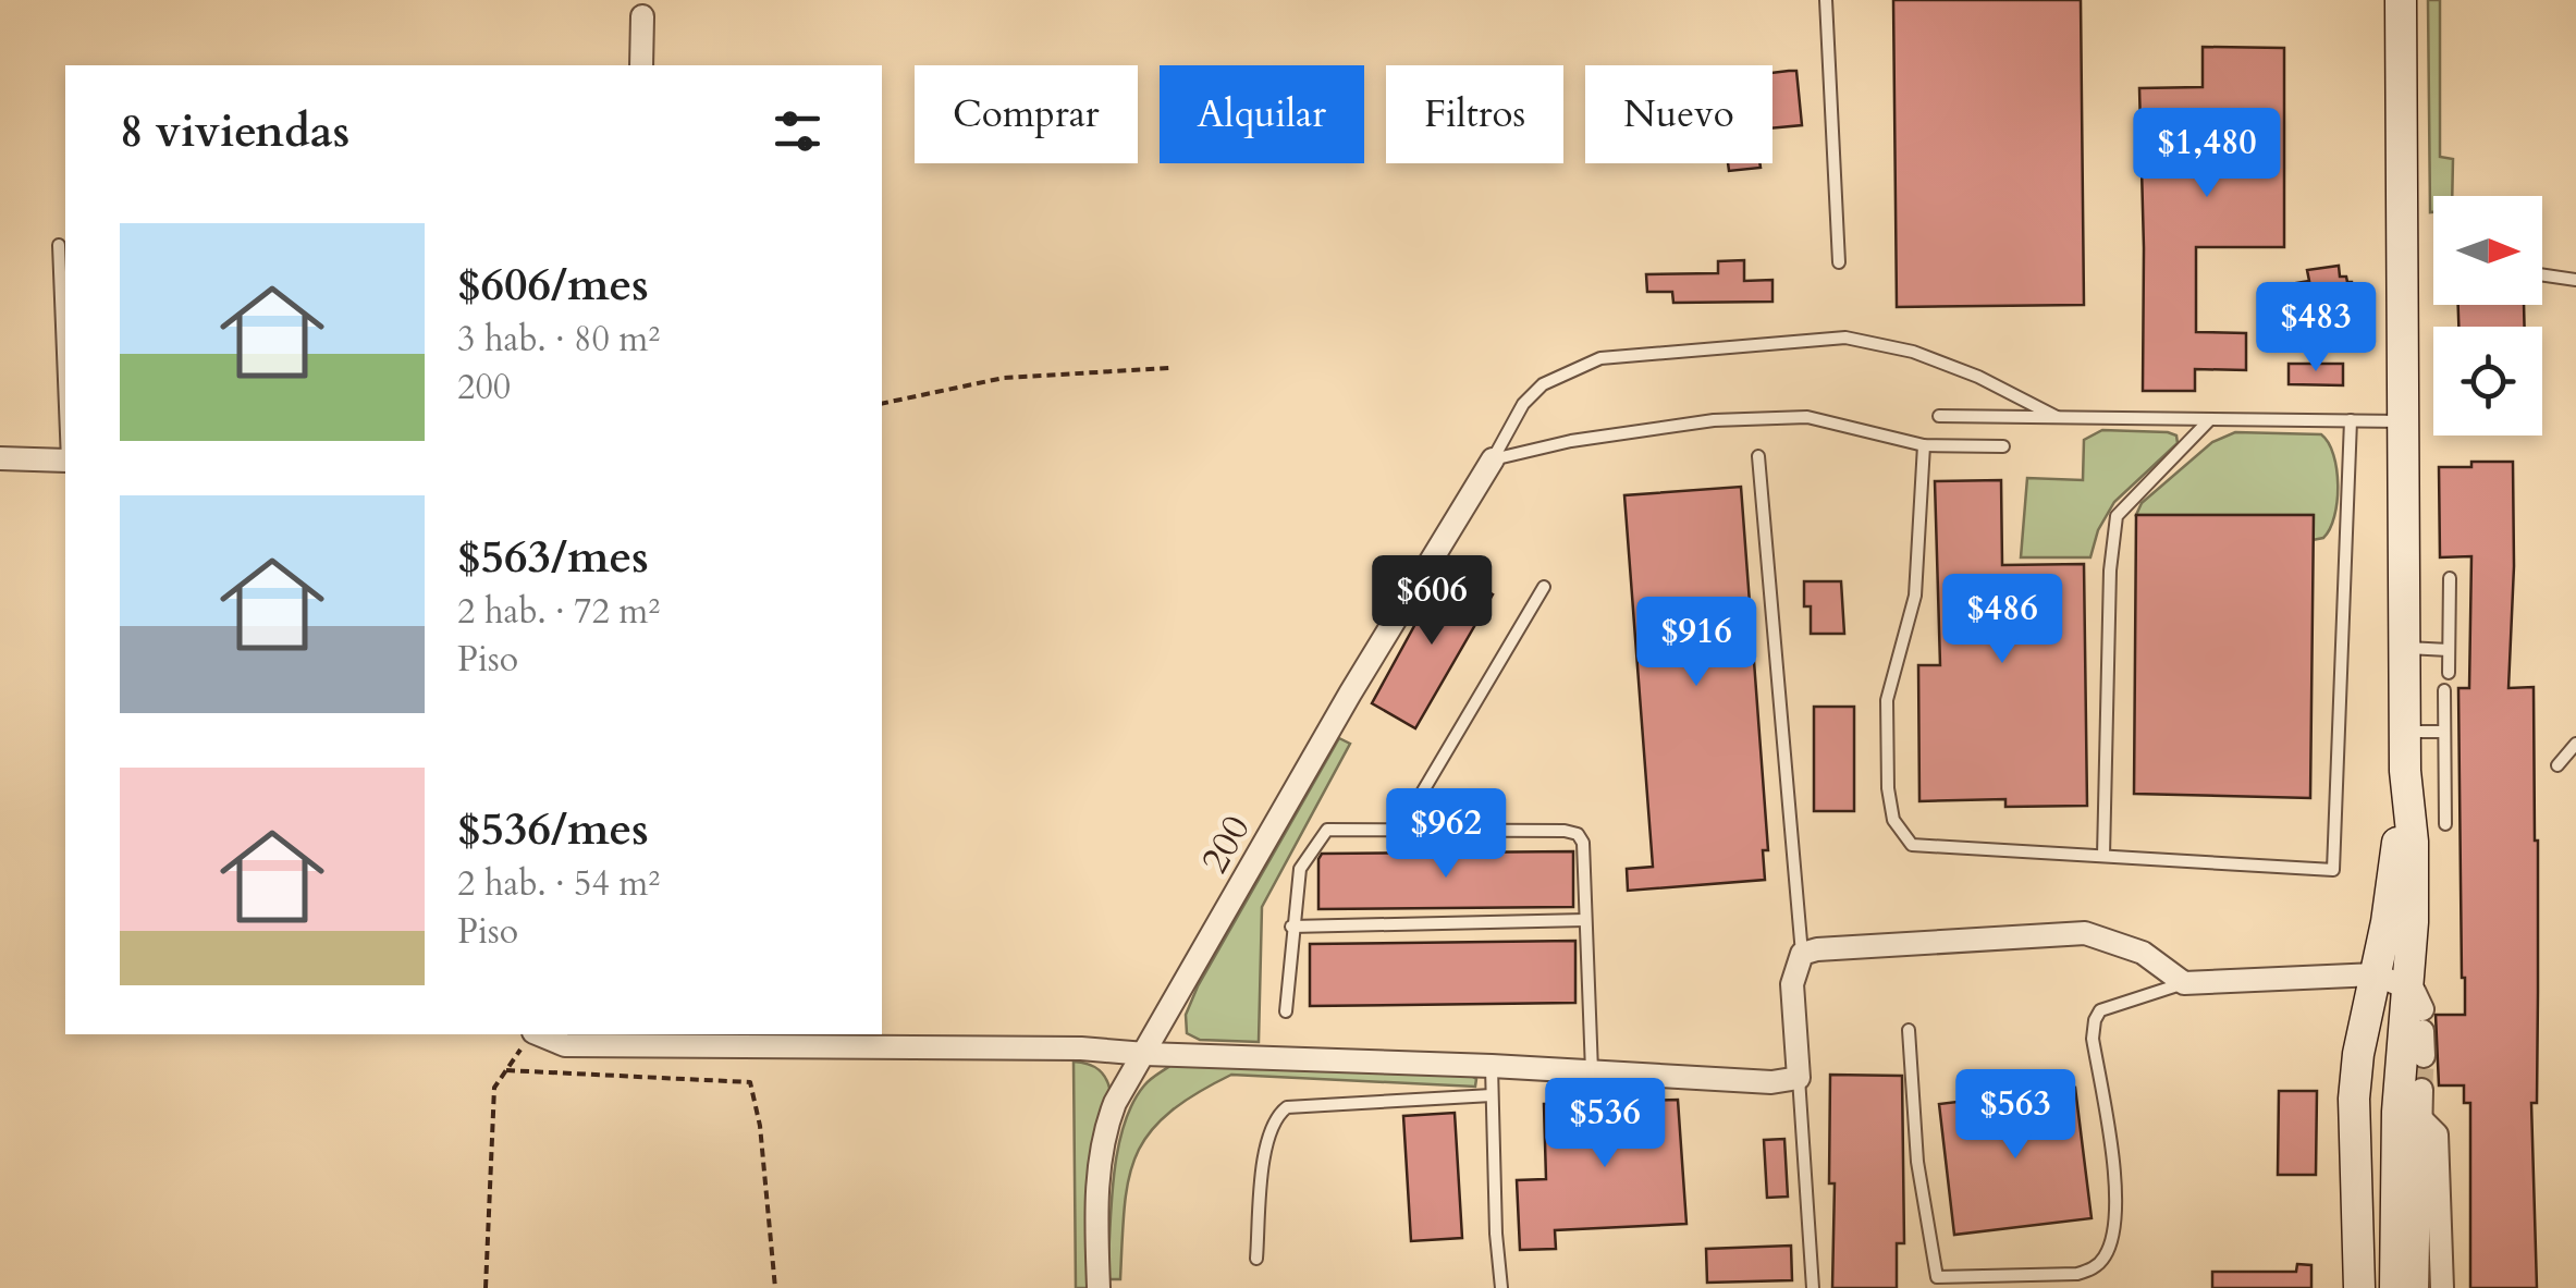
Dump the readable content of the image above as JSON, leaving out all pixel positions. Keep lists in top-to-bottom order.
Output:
{
  "streets": {
    "street": ["200"]
  },
  "north": "right",
  "page": {
    "chip": [
      "Comprar",
      "Alquilar",
      "Filtros",
      "Nuevo"
    ],
    "heading": "8 viviendas",
    "price": [
      "$1,480",
      "$483",
      "$606",
      "$486",
      "$916",
      "$962",
      "$563",
      "$536"
    ],
    "list": [
      {
        "name": "$606/mes",
        "note": "3 hab. · 80 m² · 200"
      },
      {
        "name": "$563/mes",
        "note": "2 hab. · 72 m² · Piso"
      },
      {
        "name": "$536/mes",
        "note": "2 hab. · 54 m² · Piso"
      }
    ]
  }
}
